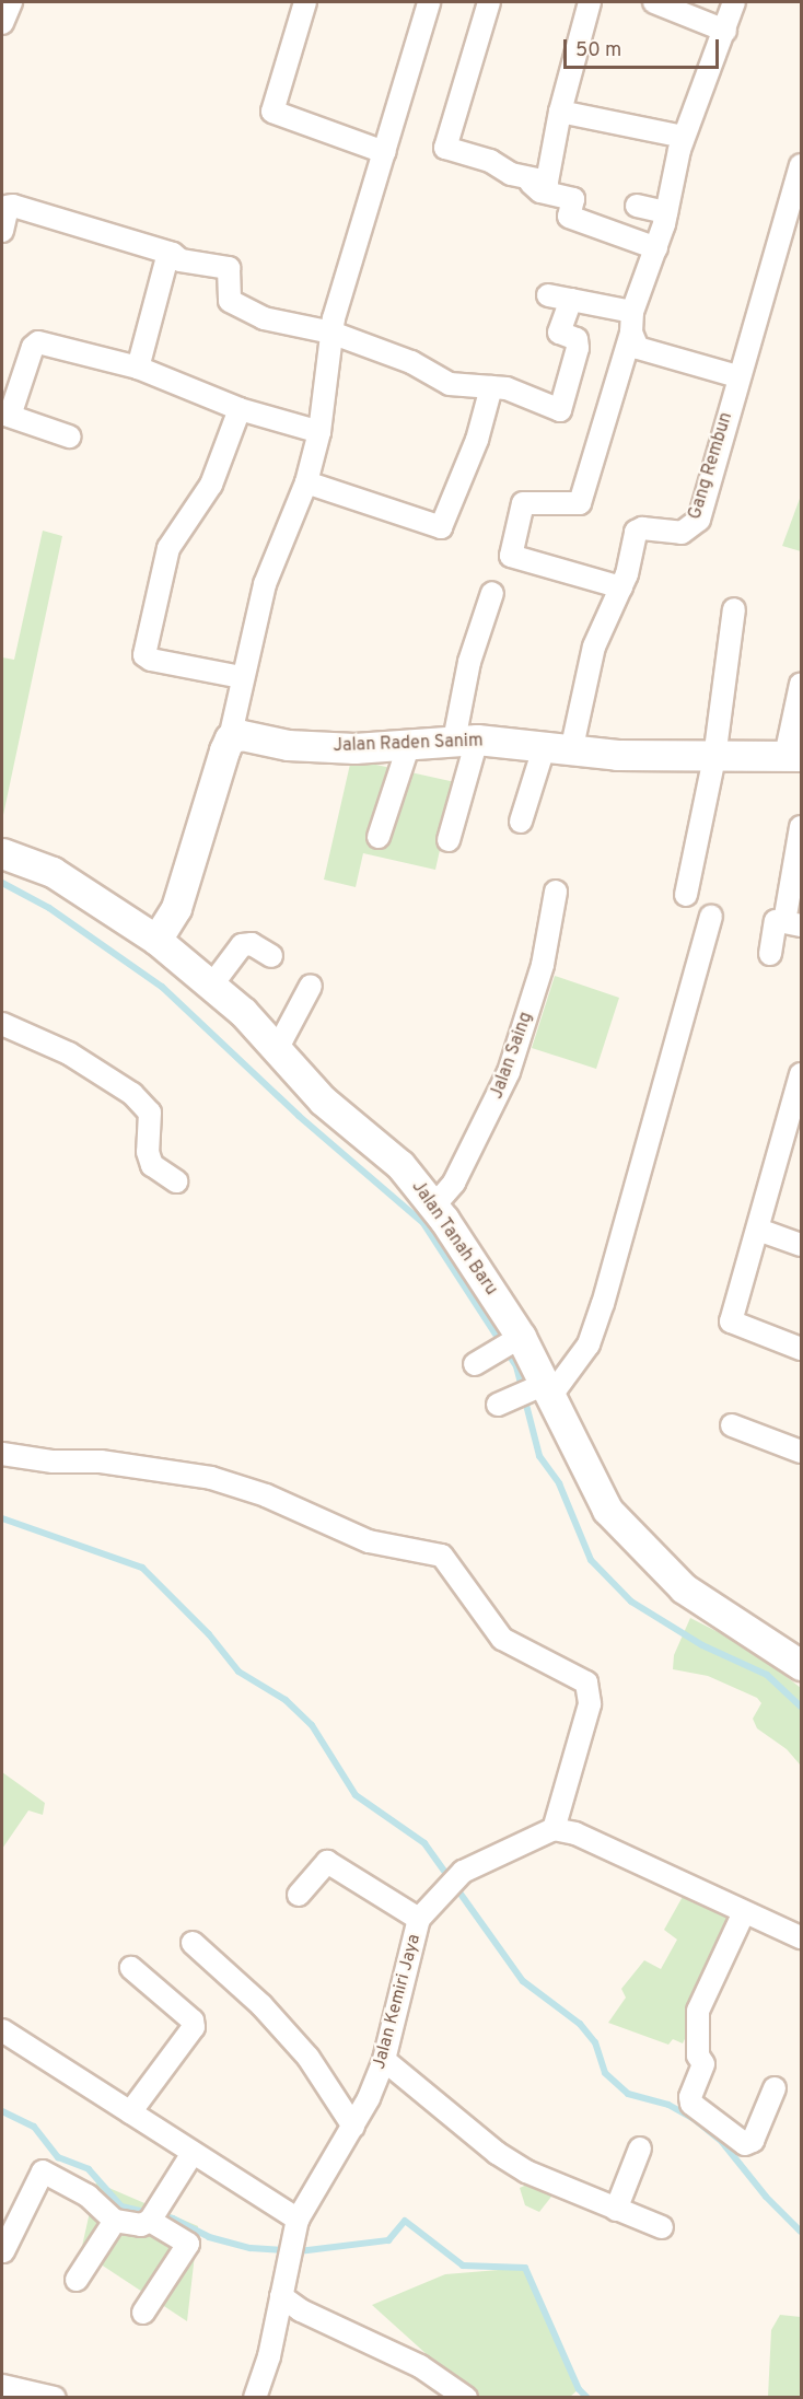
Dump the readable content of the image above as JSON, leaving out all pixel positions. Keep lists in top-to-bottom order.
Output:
{
  "streets": {
    "main road": ["Jalan Raden Sanim", "Jalan Tanah Baru"],
    "street": ["Gang Rembun", "Jalan Saing", "Jalan Kemiri Jaya"]
  },
  "crossings": [
    ["Gang Rembun", "Jalan Raden Sanim"],
    ["Jalan Saing", "Jalan Tanah Baru"]
  ],
  "scale_bar": "50 m"
}
